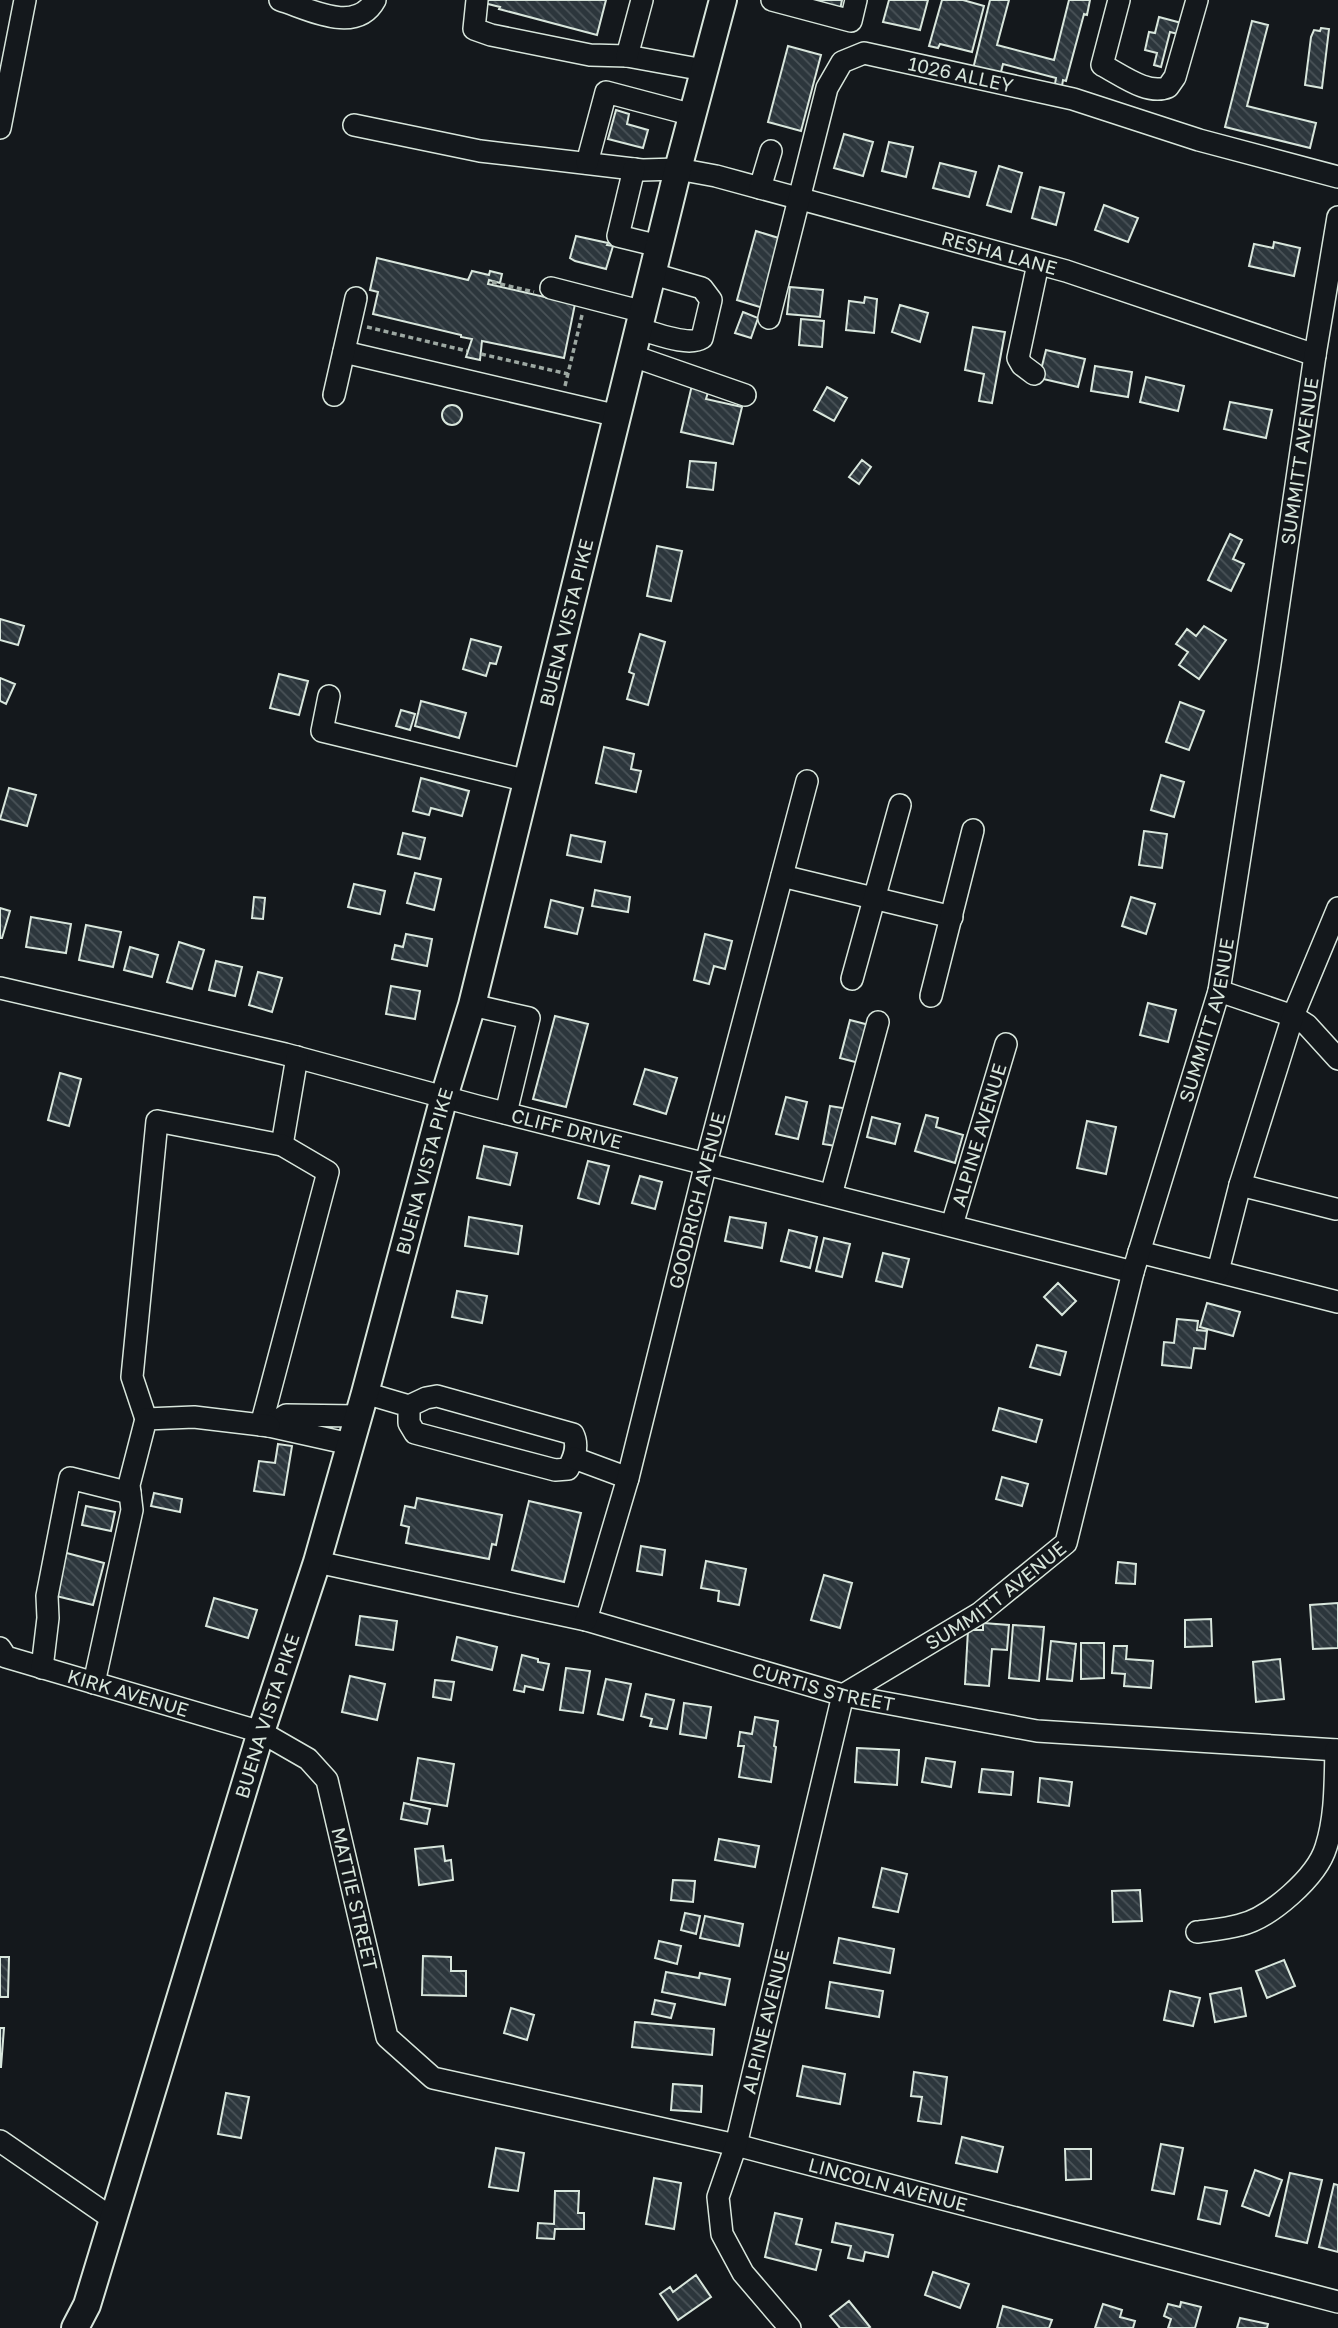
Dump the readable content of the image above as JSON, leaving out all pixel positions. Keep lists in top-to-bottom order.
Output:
{
  "streets": {
    "main road": ["BUENA VISTA PIKE"],
    "street": [
      "1026 ALLEY",
      "RESHA LANE",
      "SUMMITT AVENUE",
      "CLIFF DRIVE",
      "ALPINE AVENUE",
      "GOODRICH AVENUE",
      "CURTIS STREET",
      "KIRK AVENUE",
      "MATTIE STREET",
      "LINCOLN AVENUE"
    ]
  },
  "crossings": [
    ["1026 ALLEY", "RESHA LANE"],
    ["RESHA LANE", "SUMMITT AVENUE"],
    ["RESHA LANE", "BUENA VISTA PIKE"],
    ["SUMMITT AVENUE", "CLIFF DRIVE"],
    ["SUMMITT AVENUE", "ALPINE AVENUE"],
    ["SUMMITT AVENUE", "CURTIS STREET"],
    ["BUENA VISTA PIKE", "CLIFF DRIVE"],
    ["BUENA VISTA PIKE", "CURTIS STREET"],
    ["BUENA VISTA PIKE", "KIRK AVENUE"],
    ["BUENA VISTA PIKE", "MATTIE STREET"],
    ["CLIFF DRIVE", "ALPINE AVENUE"],
    ["CLIFF DRIVE", "GOODRICH AVENUE"],
    ["ALPINE AVENUE", "CURTIS STREET"],
    ["ALPINE AVENUE", "LINCOLN AVENUE"],
    ["GOODRICH AVENUE", "CURTIS STREET"],
    ["KIRK AVENUE", "MATTIE STREET"],
    ["MATTIE STREET", "LINCOLN AVENUE"]
  ]
}
